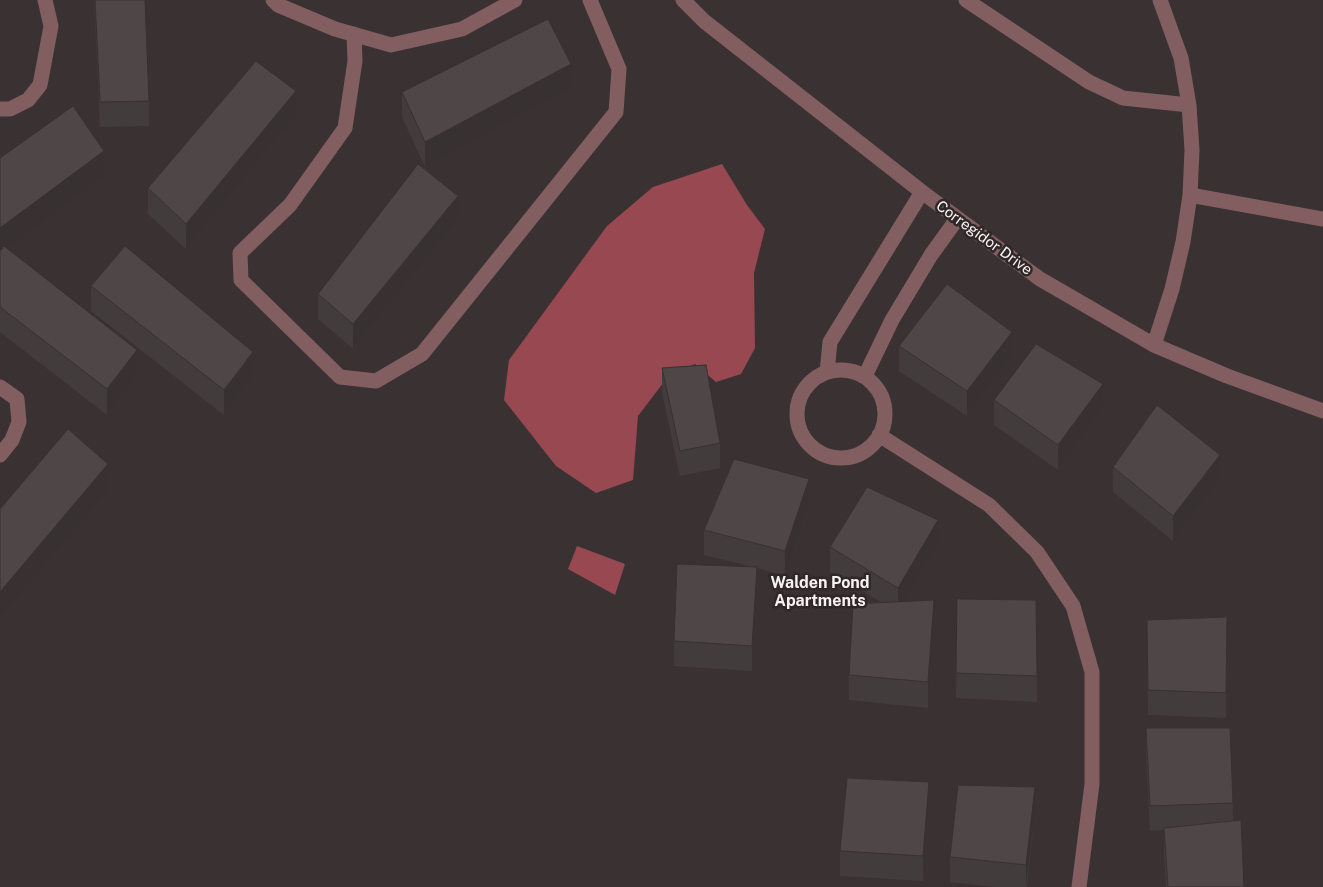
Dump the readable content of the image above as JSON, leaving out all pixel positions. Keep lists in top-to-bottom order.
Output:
{
  "streets": {
    "street": ["Corregidor Drive"]
  },
  "districts": ["Walden Pond Apartments"]
}
